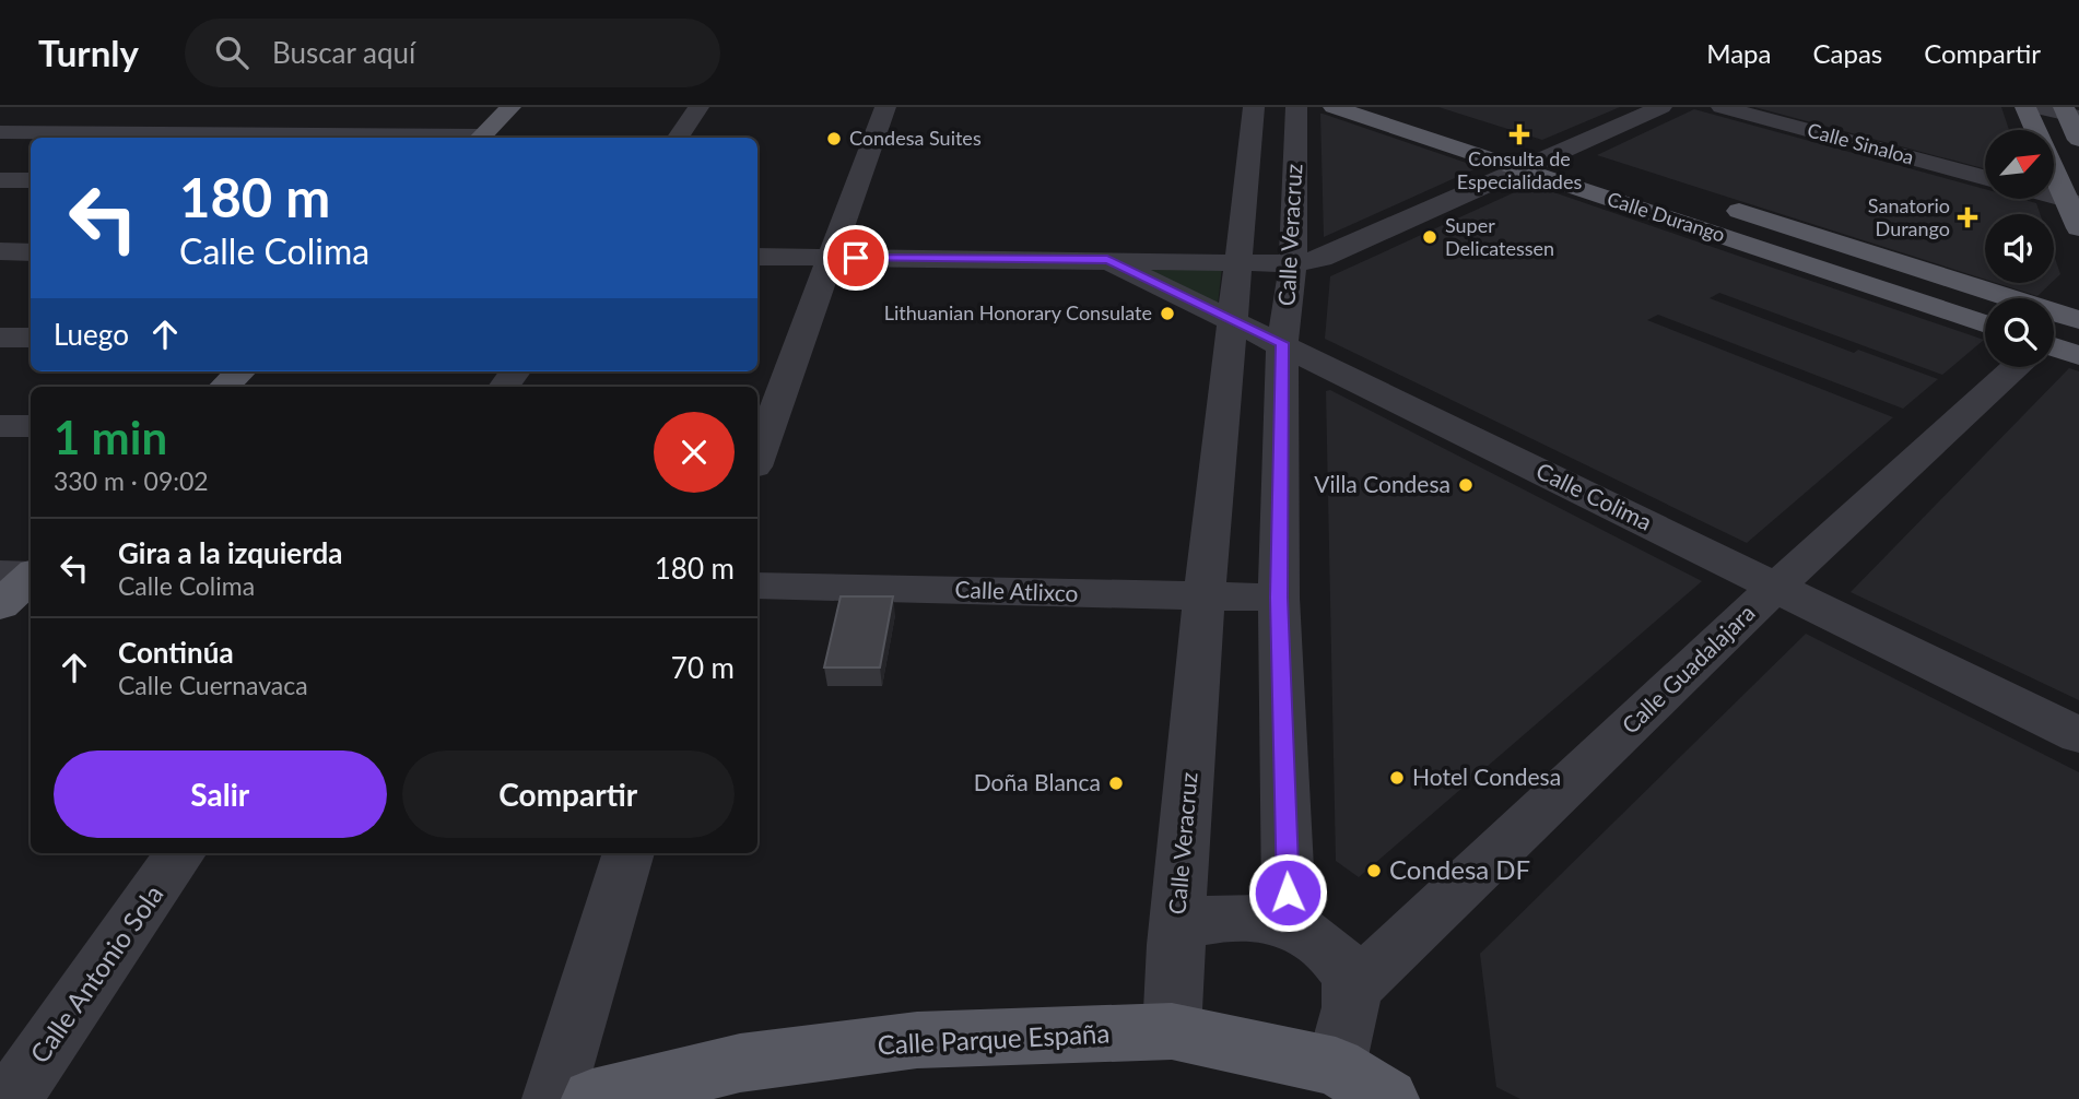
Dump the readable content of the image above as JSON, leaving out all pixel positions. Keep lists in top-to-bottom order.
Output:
{
  "streets": {
    "main road": ["Calle Durango", "Calle Parque España"],
    "street": [
      "Calle Sinaloa",
      "Calle Veracruz",
      "Calle Colima",
      "Calle Atlixco",
      "Calle Guadalajara",
      "Calle Antonio Sola"
    ]
  },
  "crossings": [
    ["Calle Veracruz", "Calle Colima"],
    ["Calle Veracruz", "Calle Atlixco"],
    ["Calle Veracruz", "Calle Parque España"],
    ["Calle Colima", "Calle Guadalajara"]
  ],
  "places": {
    "health": ["Consulta de Especialidades", "Sanatorio Durango"],
    "other": [
      "Condesa Suites",
      "Super Delicatessen",
      "Lithuanian Honorary Consulate",
      "Villa Condesa",
      "Hotel Condesa",
      "Doña Blanca",
      "Condesa DF"
    ]
  },
  "north": "top right",
  "page": {
    "header": "Turnly",
    "search": "Buscar aquí",
    "nav": ["Mapa", "Capas", "Compartir"],
    "turn": ["180 m", "Calle Colima"],
    "then": "Luego",
    "heading": ["1 min", "330 m · 09:02"],
    "list": [
      {
        "name": "Gira a la izquierda",
        "note": "Calle Colima",
        "value": "180 m"
      },
      {
        "name": "Continúa",
        "note": "Calle Cuernavaca",
        "value": "70 m"
      }
    ],
    "buttons": ["Salir", "Compartir"]
  }
}
